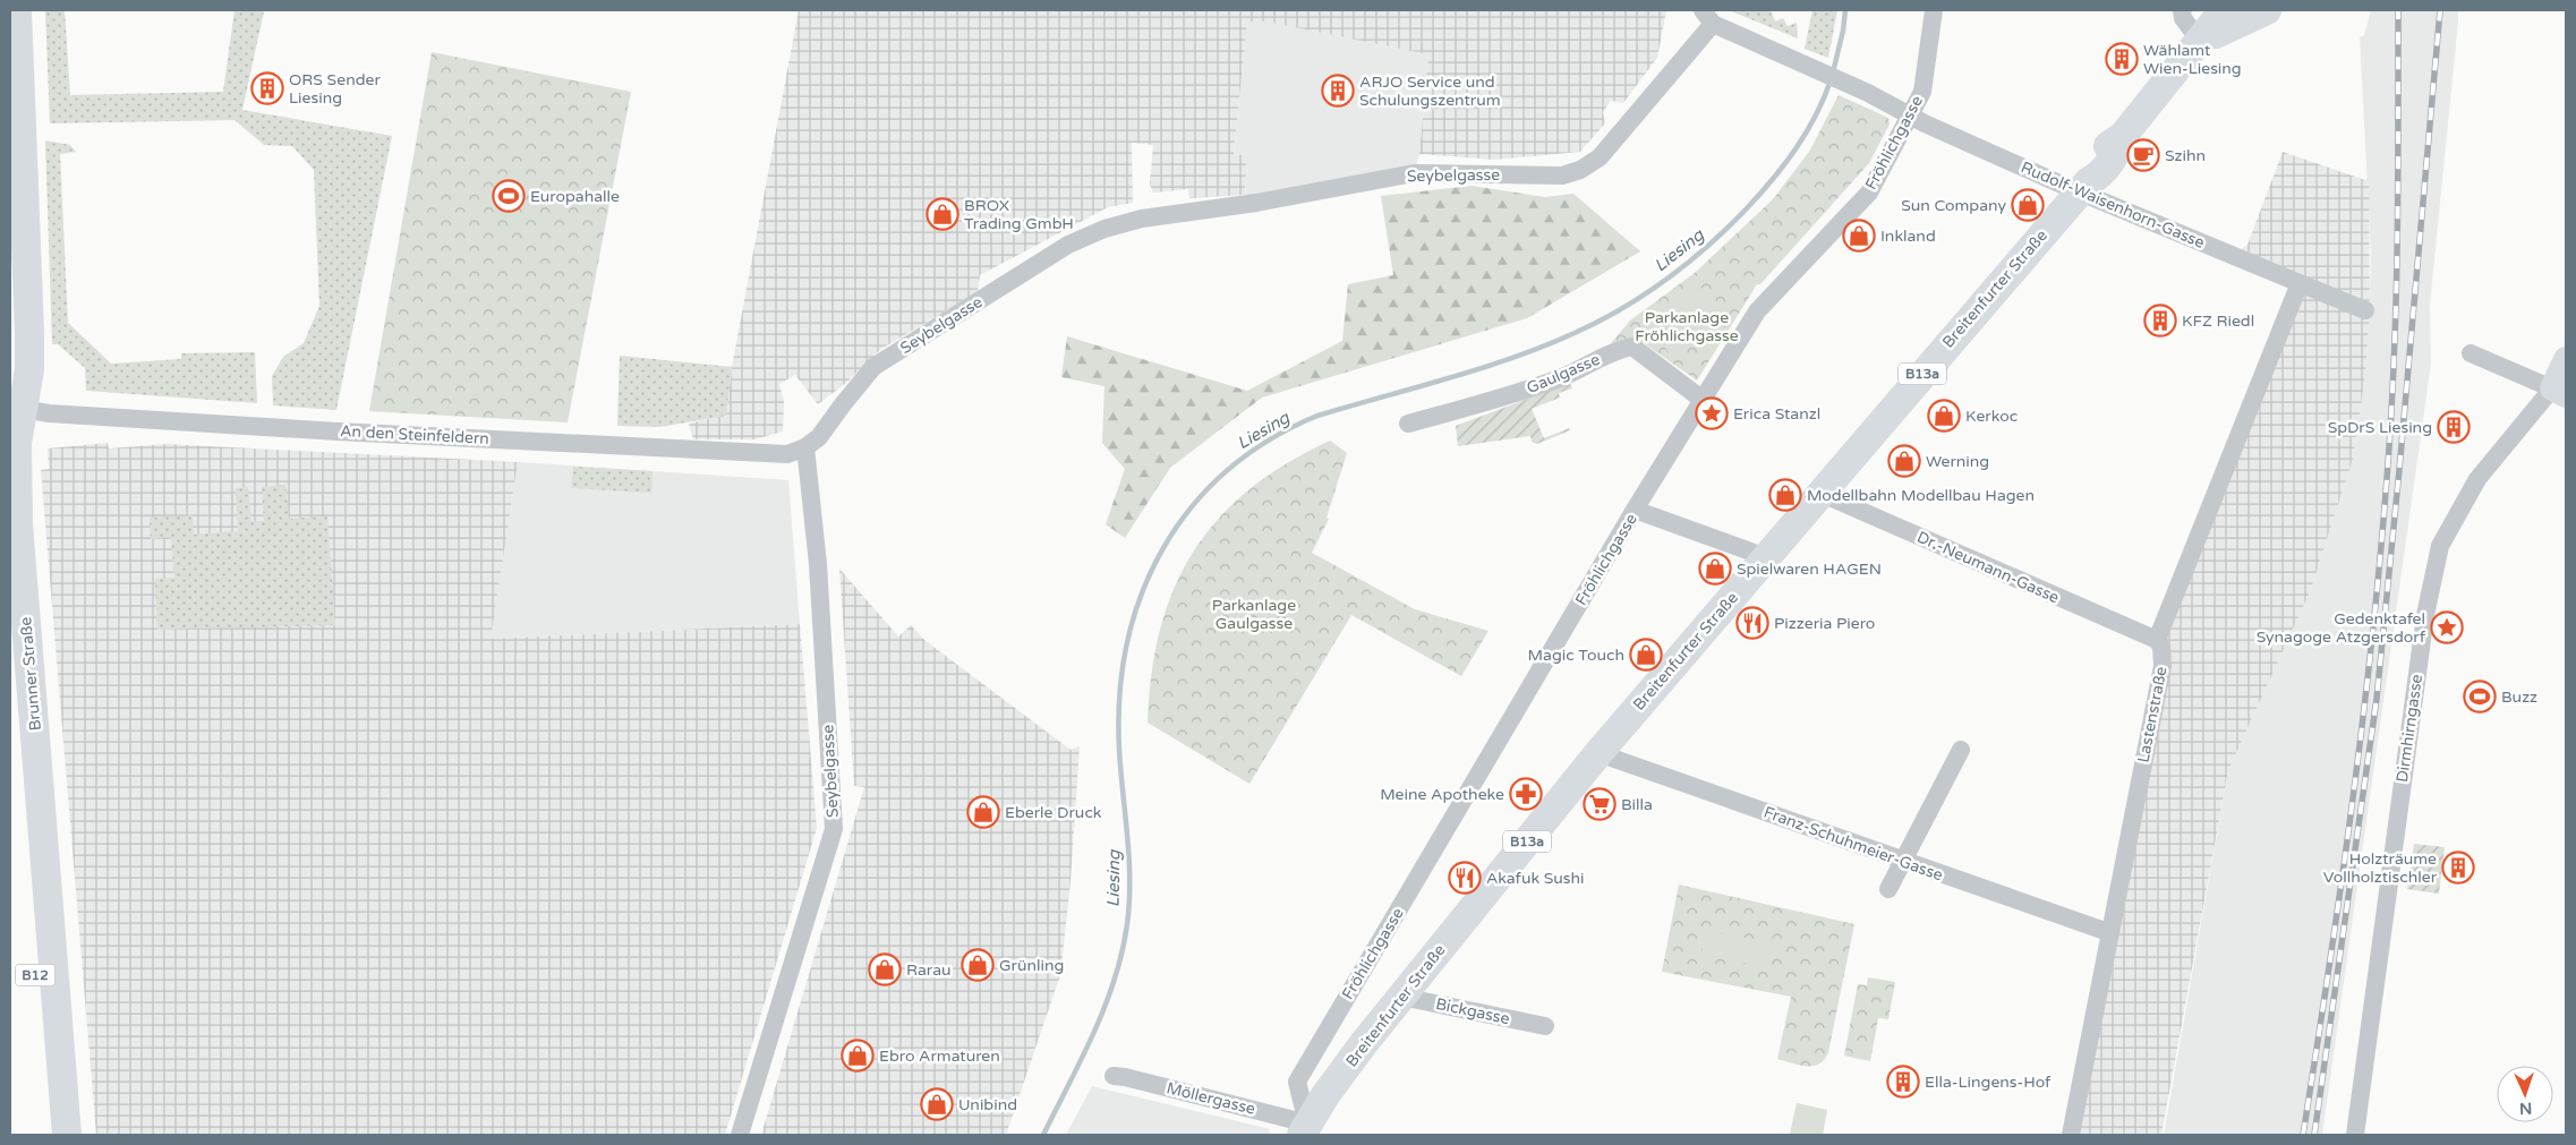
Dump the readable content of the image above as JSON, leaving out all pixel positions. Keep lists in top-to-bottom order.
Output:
{
  "streets": {
    "main road": [
      "Breitenfurter Straße",
      "B13a",
      "Brunner Straße",
      "B12"
    ],
    "street": [
      "Fröhlichgasse",
      "Seybelgasse",
      "Rudolf-Waisenhorn-Gasse",
      "Gaulgasse",
      "An den Steinfeldern",
      "Dr.-Neumann-Gasse",
      "Lastenstraße",
      "Dirmhirngasse",
      "Franz-Schuhmeier-Gasse",
      "Bickgasse",
      "Möllergasse"
    ]
  },
  "crossings": [
    ["Fröhlichgasse", "Rudolf-Waisenhorn-Gasse"],
    ["Fröhlichgasse", "Breitenfurter Straße"],
    ["Fröhlichgasse", "Gaulgasse"],
    ["Fröhlichgasse", "Möllergasse"],
    ["Seybelgasse", "Rudolf-Waisenhorn-Gasse"],
    ["Seybelgasse", "An den Steinfeldern"],
    ["Rudolf-Waisenhorn-Gasse", "Breitenfurter Straße"],
    ["Breitenfurter Straße", "Dr.-Neumann-Gasse"],
    ["Breitenfurter Straße", "Franz-Schuhmeier-Gasse"],
    ["Breitenfurter Straße", "Bickgasse"],
    ["Breitenfurter Straße", "Möllergasse"],
    ["An den Steinfeldern", "Brunner Straße"],
    ["Dr.-Neumann-Gasse", "Lastenstraße"],
    ["Lastenstraße", "Franz-Schuhmeier-Gasse"]
  ],
  "water": ["Liesing"],
  "parks": ["Parkanlage Fröhlichgasse", "Parkanlage Gaulgasse"],
  "places": {
    "building": [
      "Wählamt Wien-Liesing",
      "ORS Sender Liesing",
      "ARJO Service und Schulungszentrum",
      "KFZ Riedl",
      "SpDrS Liesing",
      "Holzträume Vollholztischler",
      "Ella-Lingens-Hof"
    ],
    "cafe": ["Szihn"],
    "sports": ["Europahalle", "Buzz"],
    "shop": [
      "Sun Company",
      "BROX Trading GmbH",
      "Inkland",
      "Kerkoc",
      "Werning",
      "Modellbahn Modellbau Hagen",
      "Spielwaren HAGEN",
      "Magic Touch",
      "Eberle Druck",
      "Grünling",
      "Rarau",
      "Ebro Armaturen",
      "Unibind"
    ],
    "place": ["Erica Stanzl", "Gedenktafel Synagoge Atzgersdorf"],
    "restaurant": ["Pizzeria Piero", "Akafuk Sushi"],
    "pharmacy": ["Meine Apotheke"],
    "supermarket": ["Billa"]
  },
  "north": "bottom"
}
